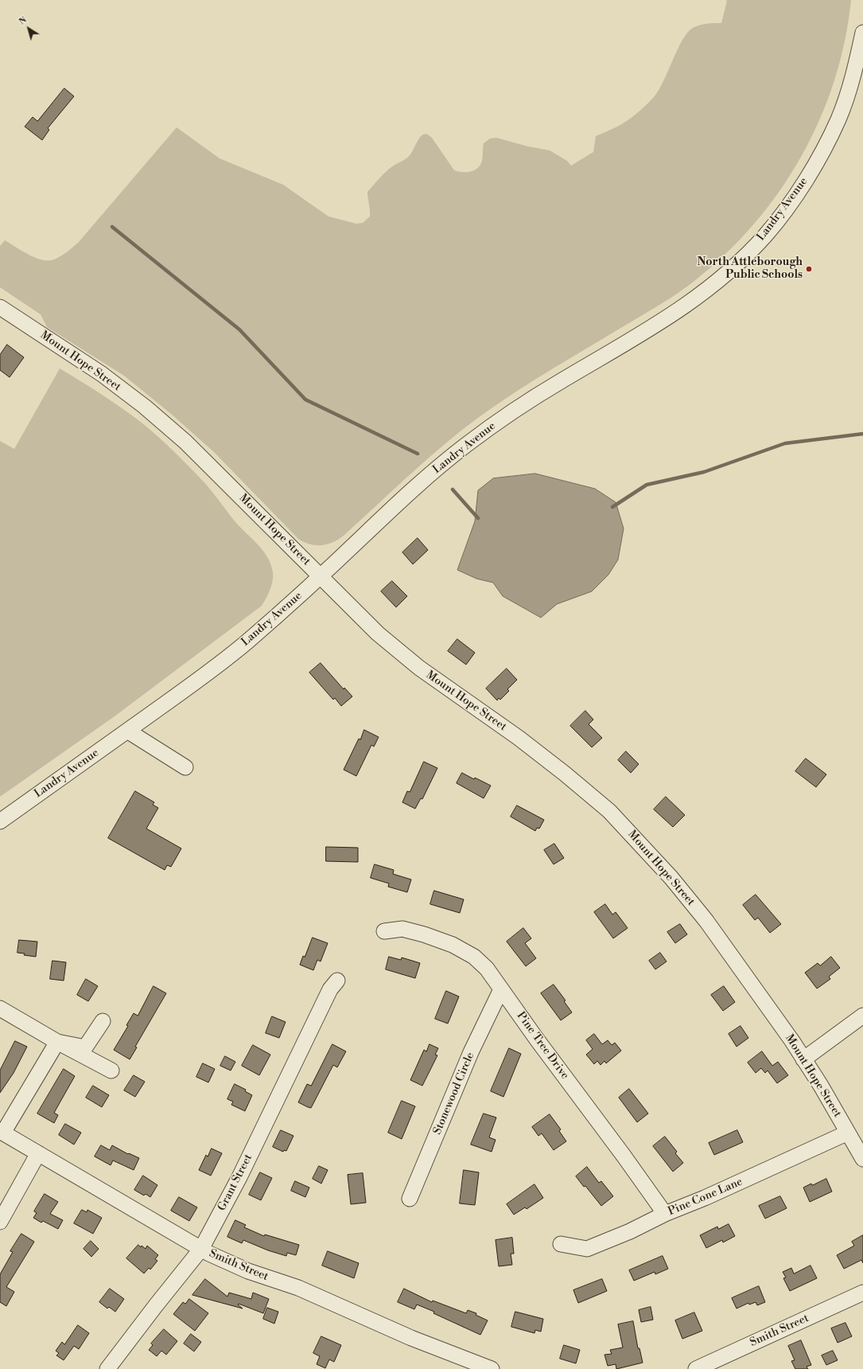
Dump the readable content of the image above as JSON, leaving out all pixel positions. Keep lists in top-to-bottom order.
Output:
{
  "streets": {
    "street": [
      "Landry Avenue",
      "Mount Hope Street",
      "Pine Tree Drive",
      "Stonewood Circle",
      "Grant Street",
      "Pine Cone Lane",
      "Smith Street"
    ]
  },
  "crossings": [
    ["Landry Avenue", "Mount Hope Street"],
    ["Mount Hope Street", "Pine Cone Lane"],
    ["Pine Tree Drive", "Stonewood Circle"],
    ["Pine Tree Drive", "Pine Cone Lane"],
    ["Grant Street", "Smith Street"]
  ],
  "places": ["North Attleborough Public Schools"],
  "north": "top left"
}
